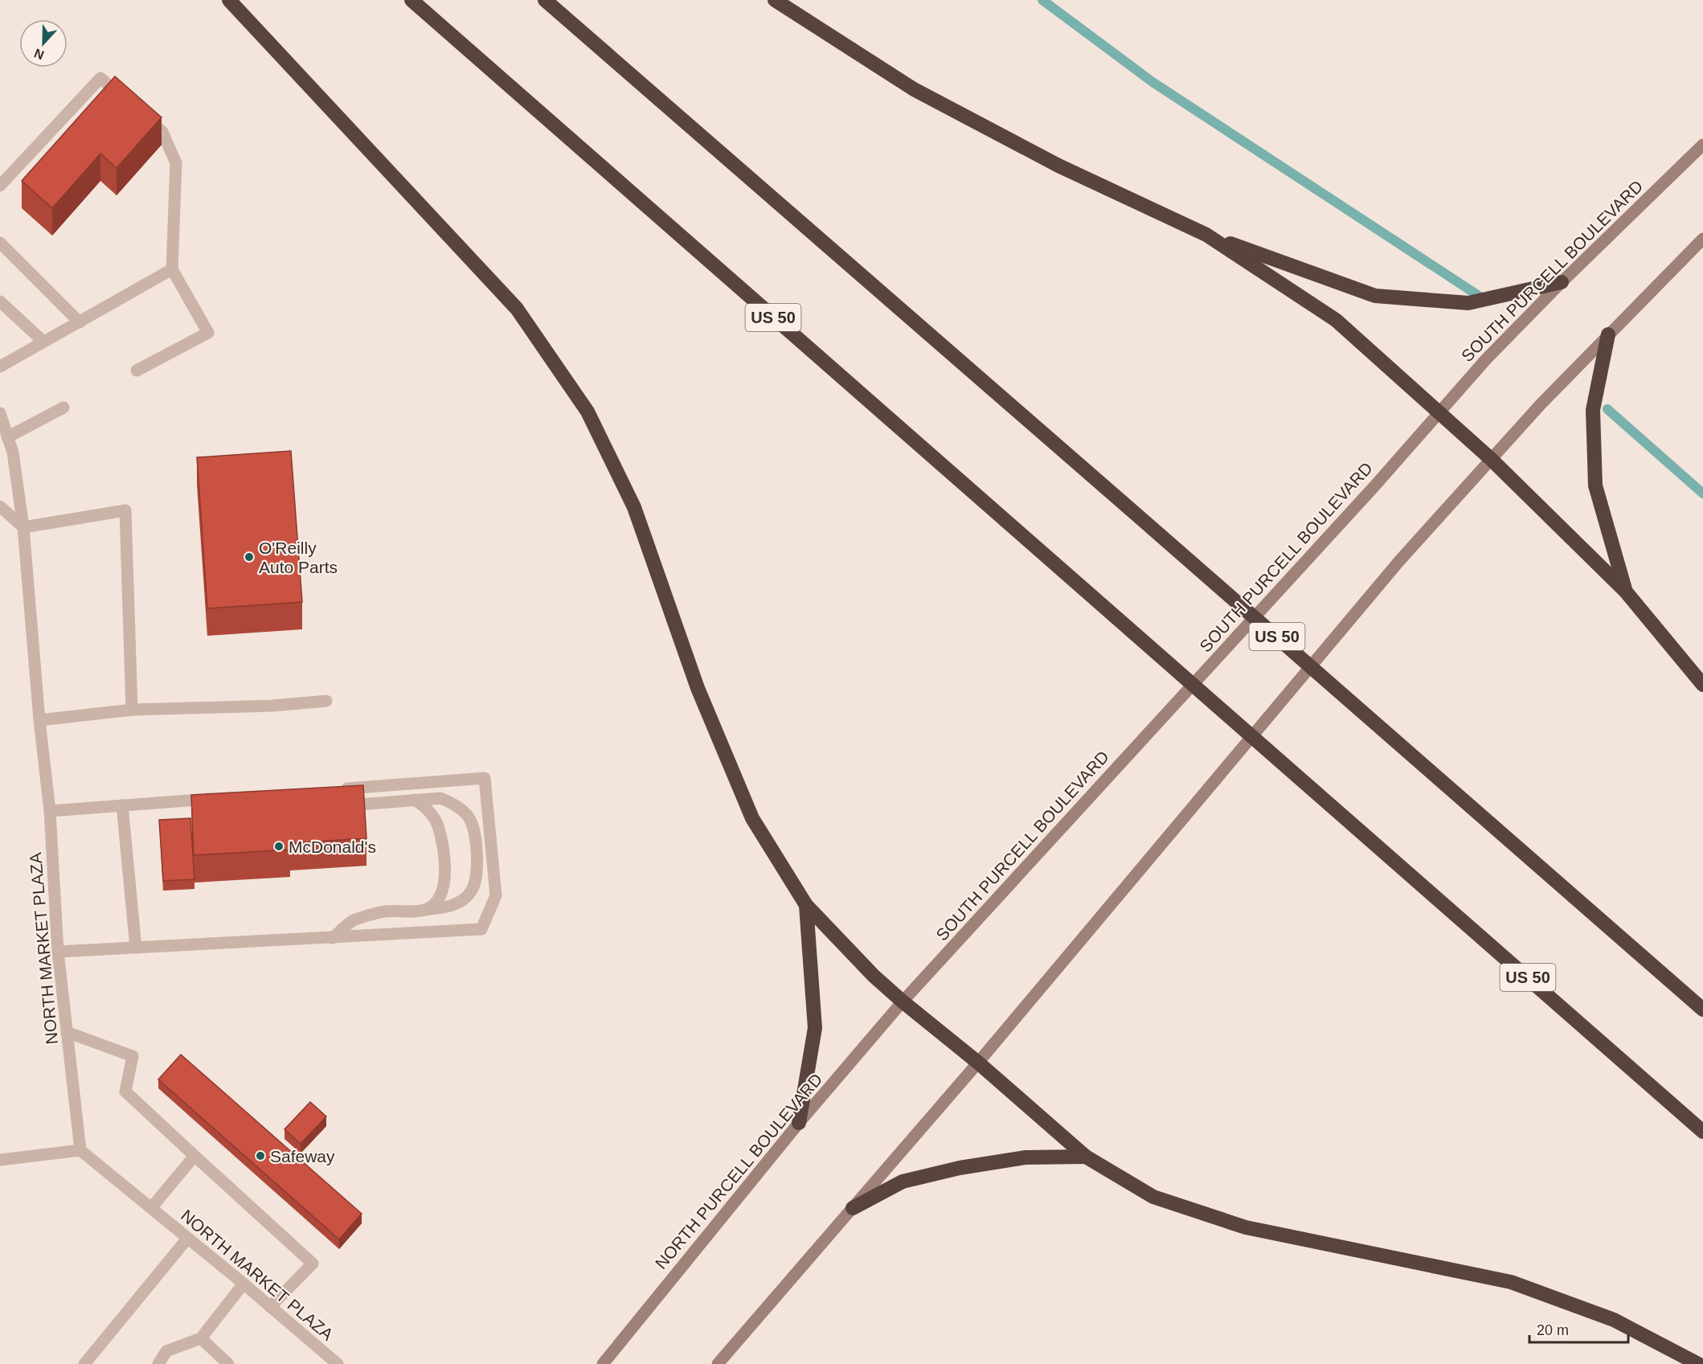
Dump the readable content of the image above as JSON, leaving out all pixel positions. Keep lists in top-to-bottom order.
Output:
{
  "streets": {
    "highway": ["US 50"],
    "main road": ["SOUTH PURCELL BOULEVARD", "NORTH PURCELL BOULEVARD"],
    "lane": ["NORTH MARKET PLAZA"]
  },
  "crossings": [
    ["SOUTH PURCELL BOULEVARD", "NORTH PURCELL BOULEVARD"]
  ],
  "places": ["O'Reilly Auto Parts", "McDonald's", "Safeway"],
  "scale_bar": "20 m",
  "north": "bottom"
}
